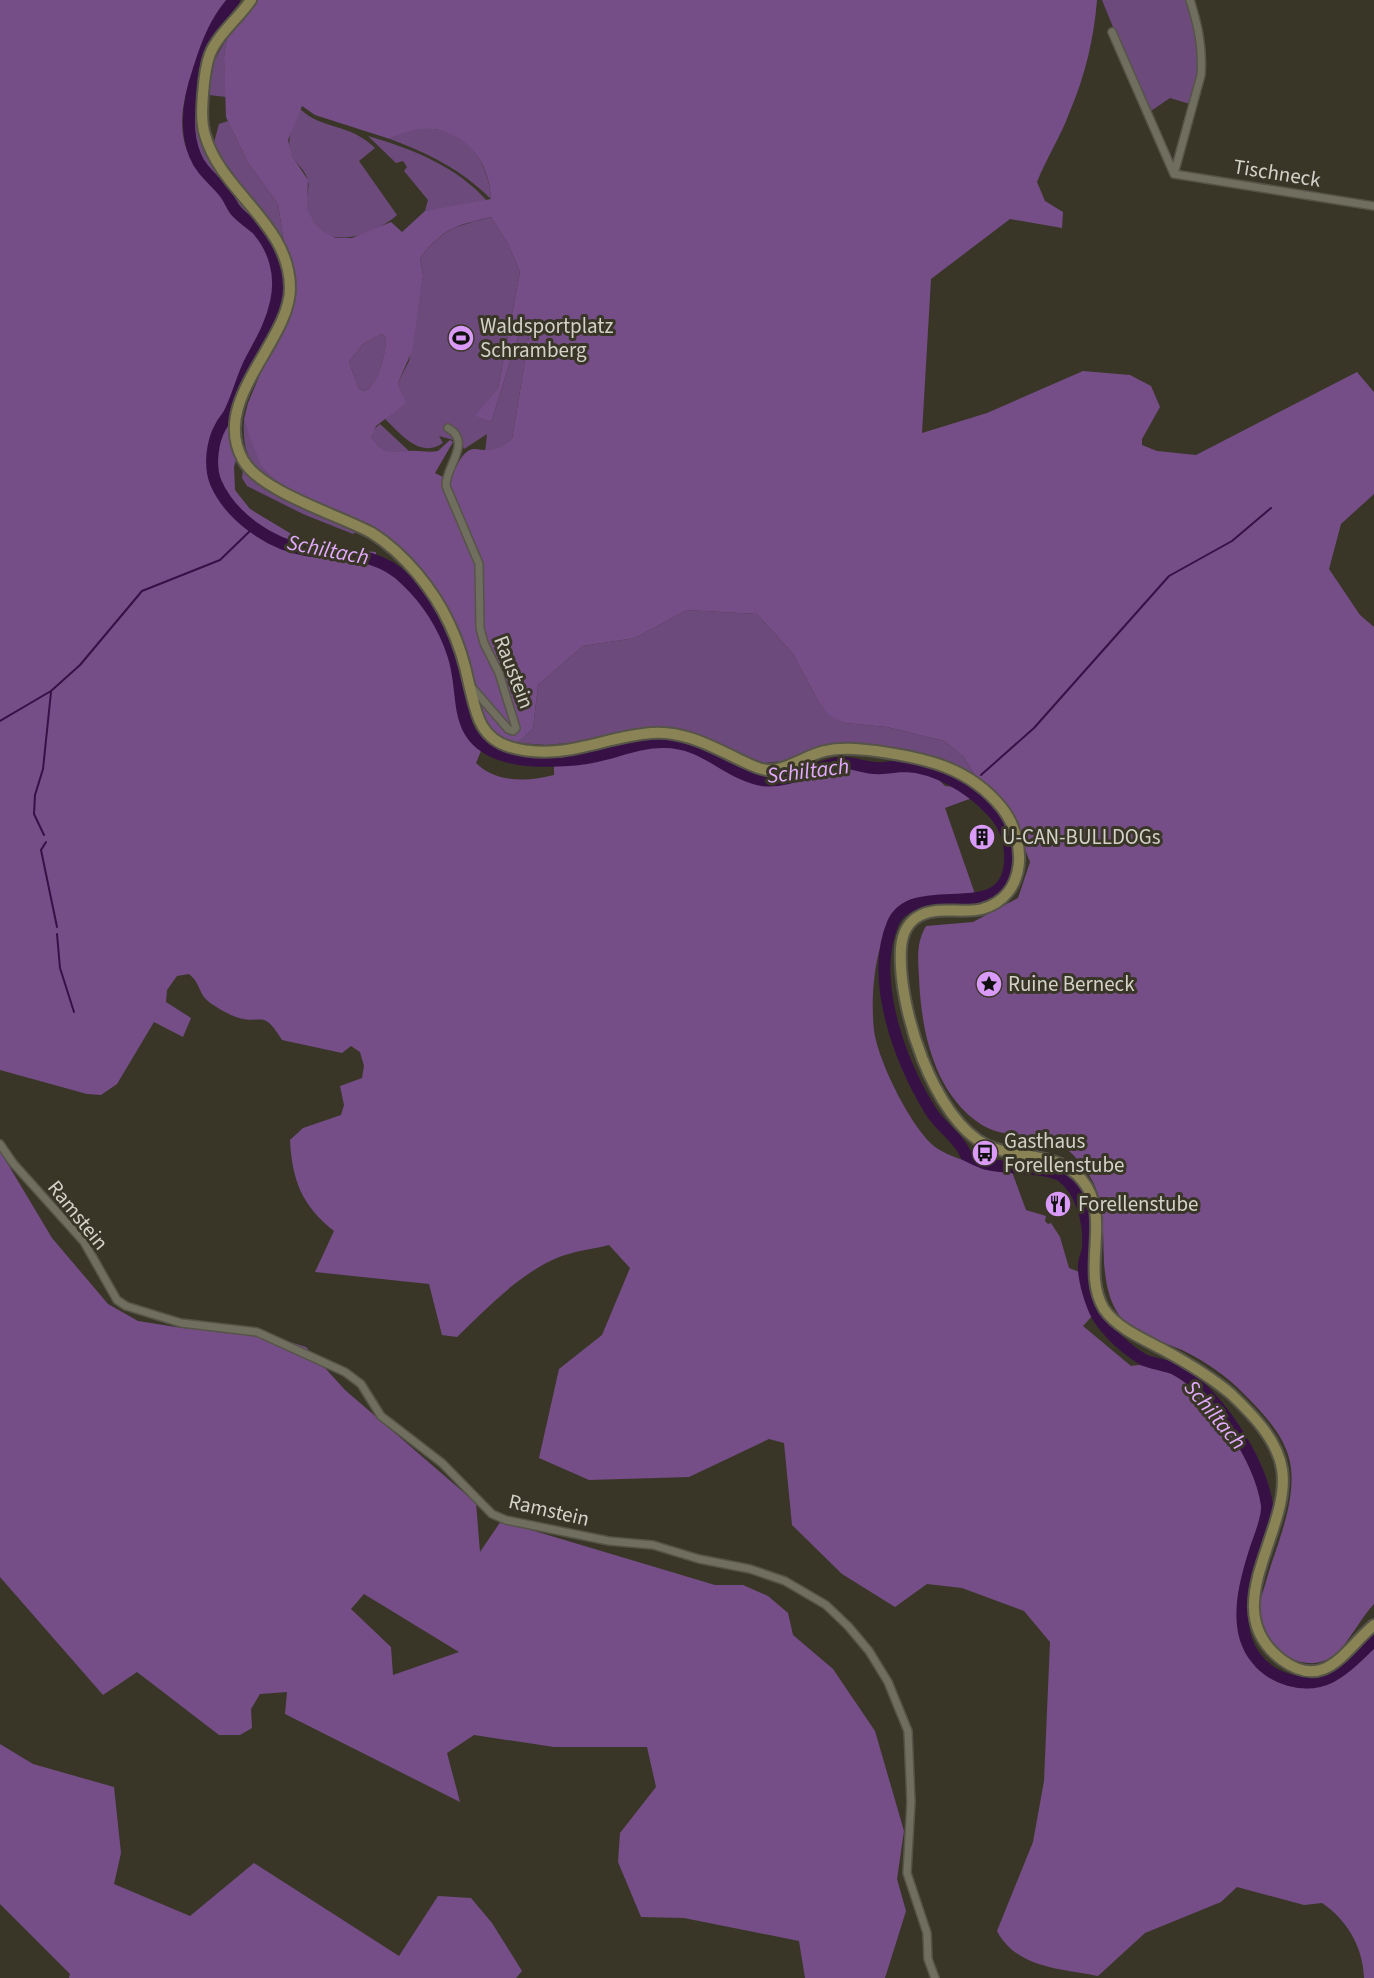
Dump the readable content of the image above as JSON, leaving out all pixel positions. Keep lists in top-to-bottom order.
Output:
{
  "streets": {
    "street": ["Tischneck", "Raustein", "Ramstein"]
  },
  "water": ["Schiltach"],
  "places": {
    "sports": ["Waldsportplatz Schramberg"],
    "building": ["U-CAN-BULLDOGs"],
    "place": ["Ruine Berneck"],
    "bus stop": ["Gasthaus Forellenstube"],
    "restaurant": ["Forellenstube"]
  }
}
